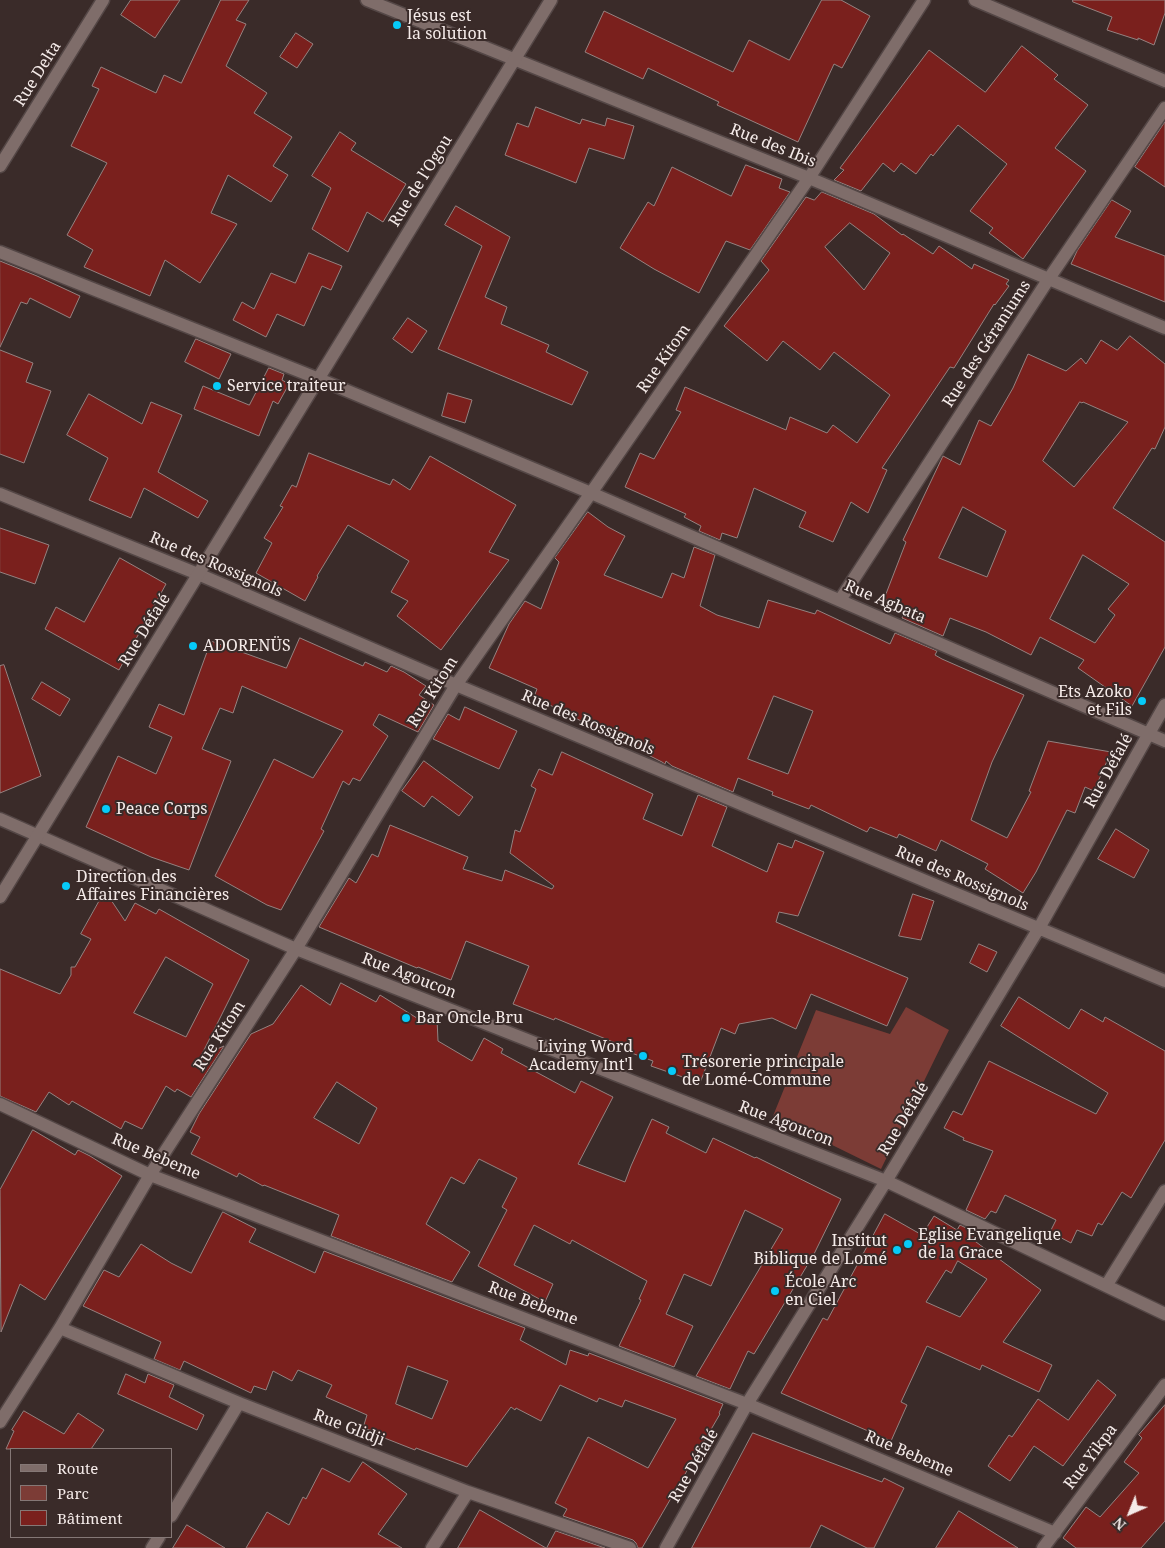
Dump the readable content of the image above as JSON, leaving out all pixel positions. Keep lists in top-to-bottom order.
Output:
{
  "streets": {
    "street": [
      "Rue Delta",
      "Rue des Ibis",
      "Rue de l'Ogou",
      "Rue des Géraniums",
      "Rue Kitom",
      "Rue des Rossignols",
      "Rue Agbata",
      "Rue Défalé",
      "Rue Agoucon",
      "Rue Bebeme",
      "Rue Glidji",
      "Rue Yikpa"
    ]
  },
  "crossings": [
    ["Rue des Ibis", "Rue de l'Ogou"],
    ["Rue des Ibis", "Rue des Géraniums"],
    ["Rue des Ibis", "Rue Kitom"],
    ["Rue de l'Ogou", "Rue Agbata"],
    ["Rue de l'Ogou", "Rue Défalé"],
    ["Rue des Géraniums", "Rue Agbata"],
    ["Rue Kitom", "Rue des Rossignols"],
    ["Rue Kitom", "Rue Agbata"],
    ["Rue Kitom", "Rue Agoucon"],
    ["Rue Kitom", "Rue Bebeme"],
    ["Rue Kitom", "Rue Glidji"],
    ["Rue des Rossignols", "Rue Défalé"],
    ["Rue Agbata", "Rue Défalé"],
    ["Rue Défalé", "Rue Agoucon"],
    ["Rue Défalé", "Rue Bebeme"],
    ["Rue Bebeme", "Rue Yikpa"]
  ],
  "places": [
    "Jésus est la solution",
    "Service traiteur",
    "ADORENÜS",
    "Ets Azoko et Fils",
    "Peace Corps",
    "Direction des Affaires Financières",
    "Bar Oncle Bru",
    "Living Word Academy Int'l",
    "Trésorerie principale de Lomé-Commune",
    "Eglise Evangelique de la Grace",
    "Institut Biblique de Lomé",
    "École Arc en Ciel"
  ],
  "legend": ["Route", "Parc", "Bâtiment"],
  "north": "bottom left"
}
